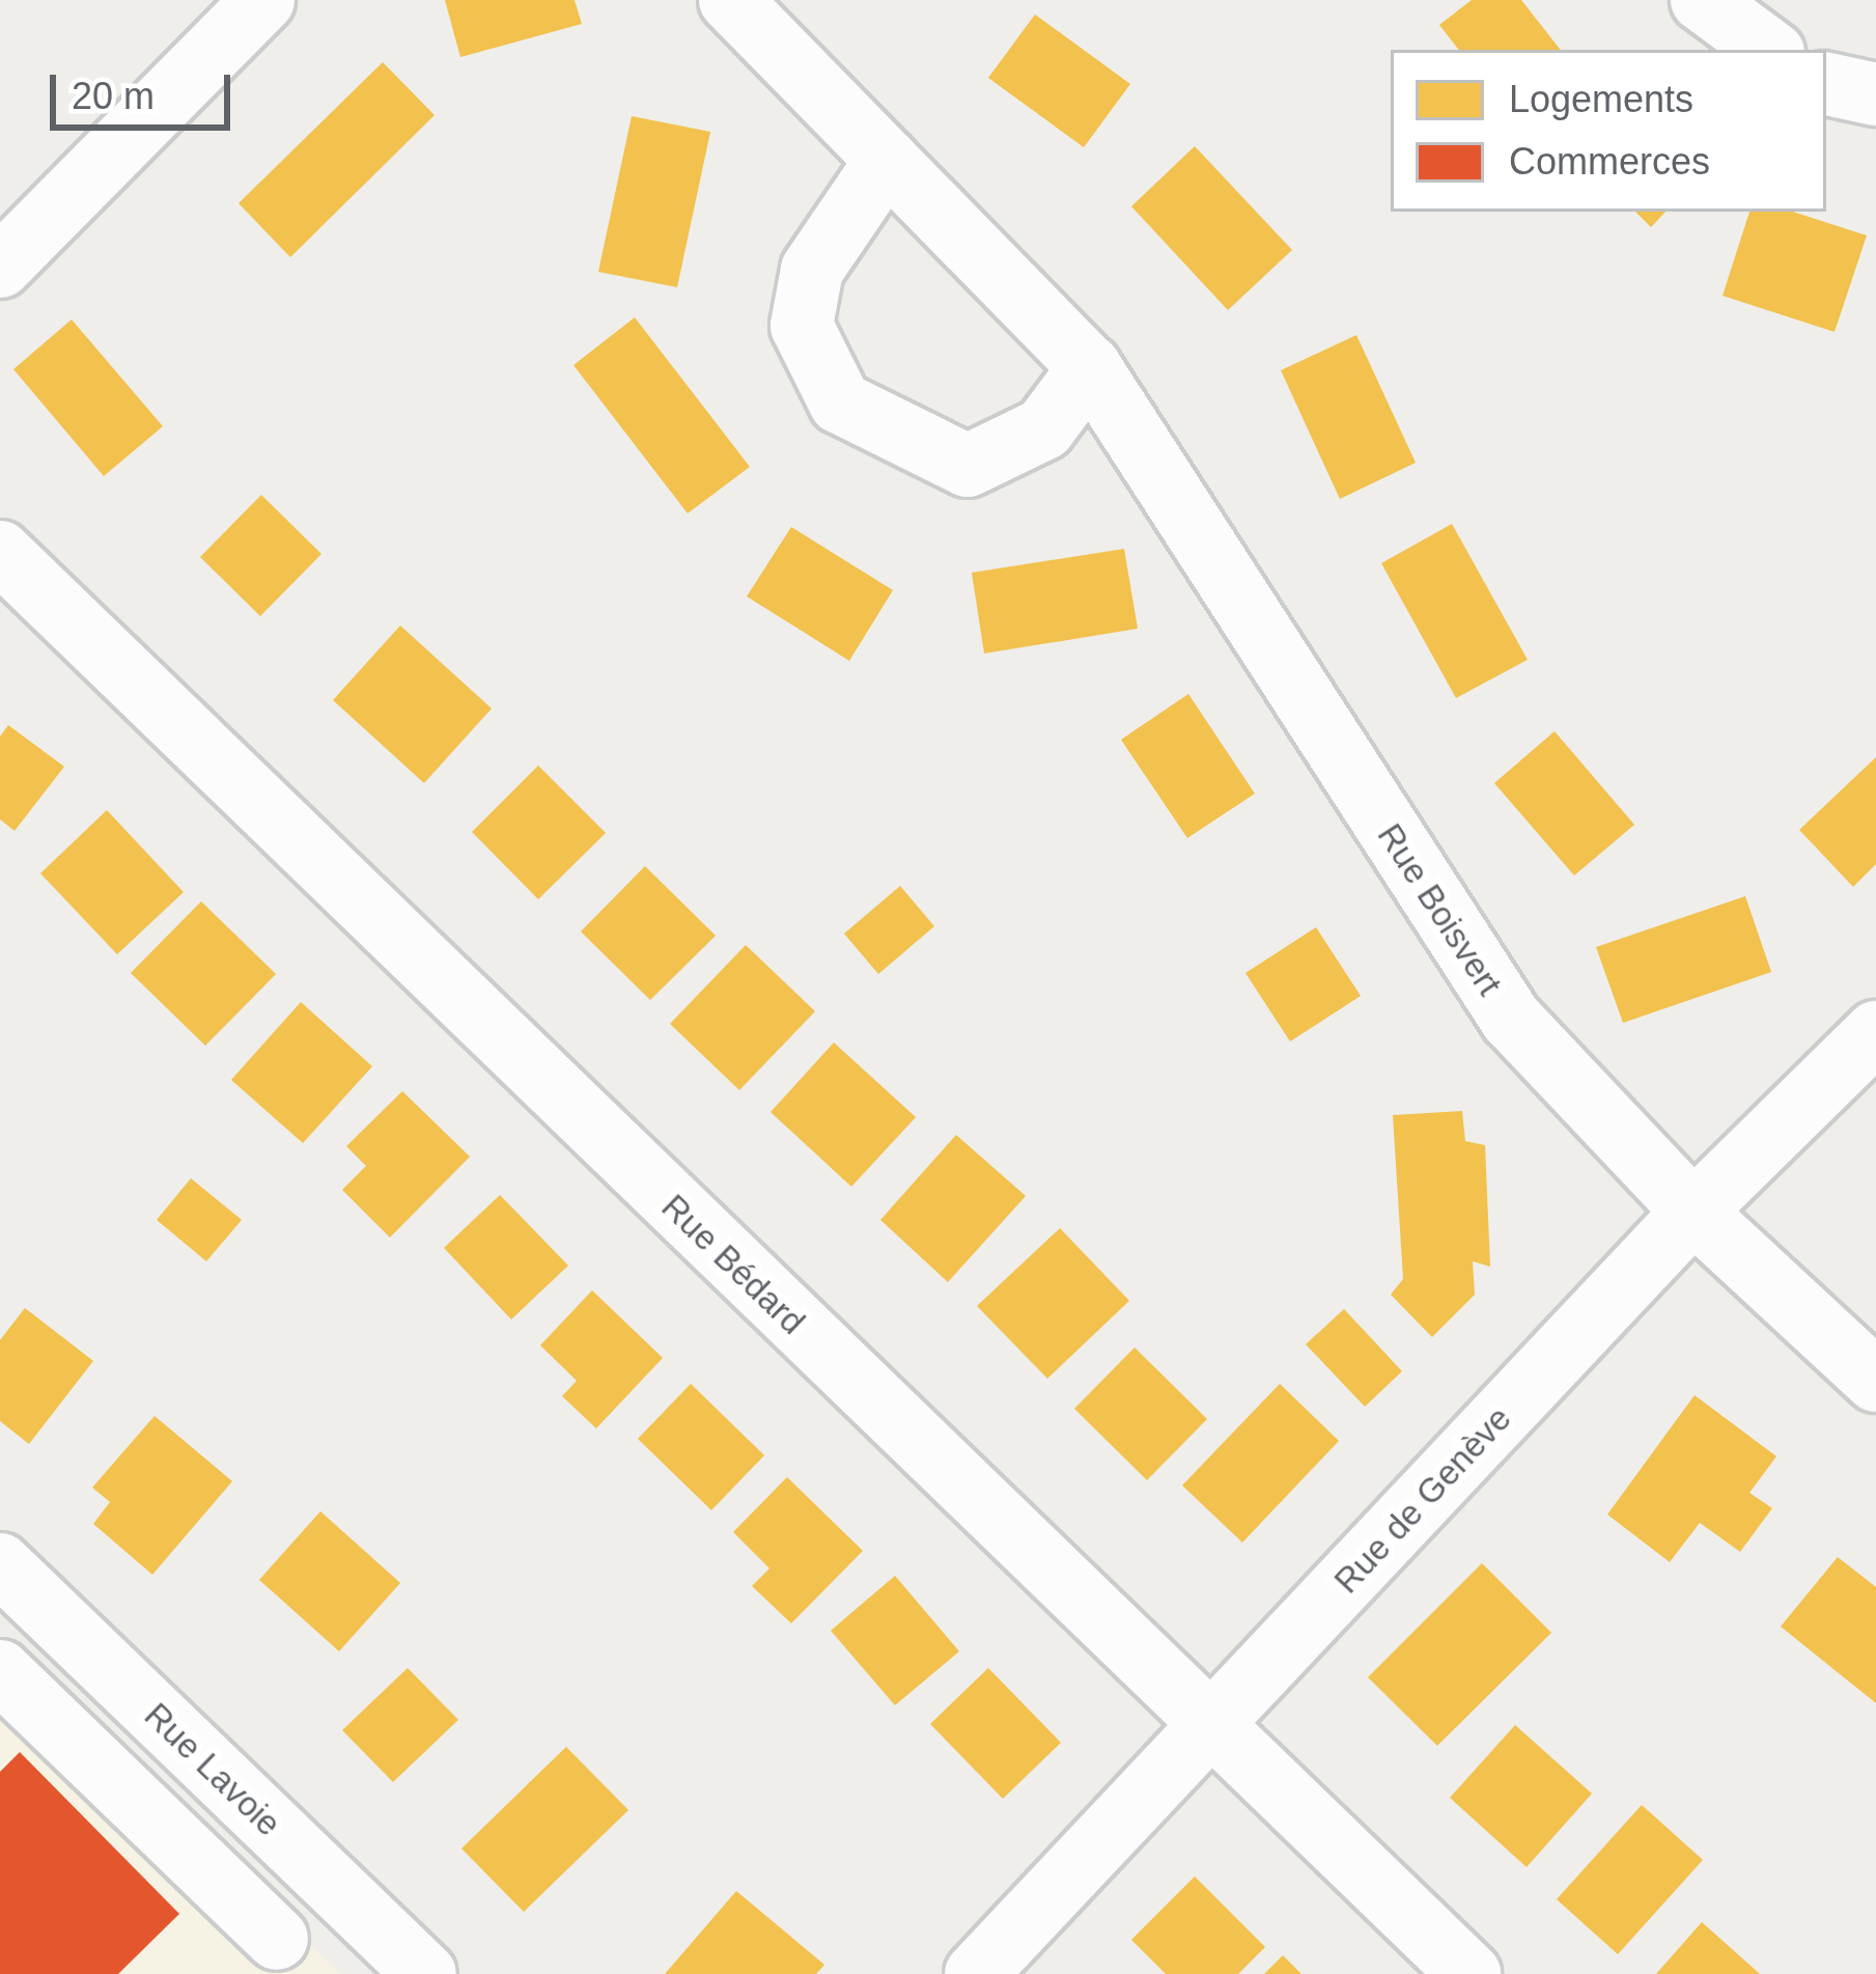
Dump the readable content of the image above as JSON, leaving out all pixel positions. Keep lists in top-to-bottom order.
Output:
{
  "streets": {
    "street": [
      "Rue Boisvert",
      "Rue Bédard",
      "Rue de Genève",
      "Rue Lavoie"
    ]
  },
  "crossings": [
    ["Rue Boisvert", "Rue de Genève"],
    ["Rue Bédard", "Rue de Genève"]
  ],
  "legend": ["Logements", "Commerces"],
  "scale_bar": "20 m"
}
